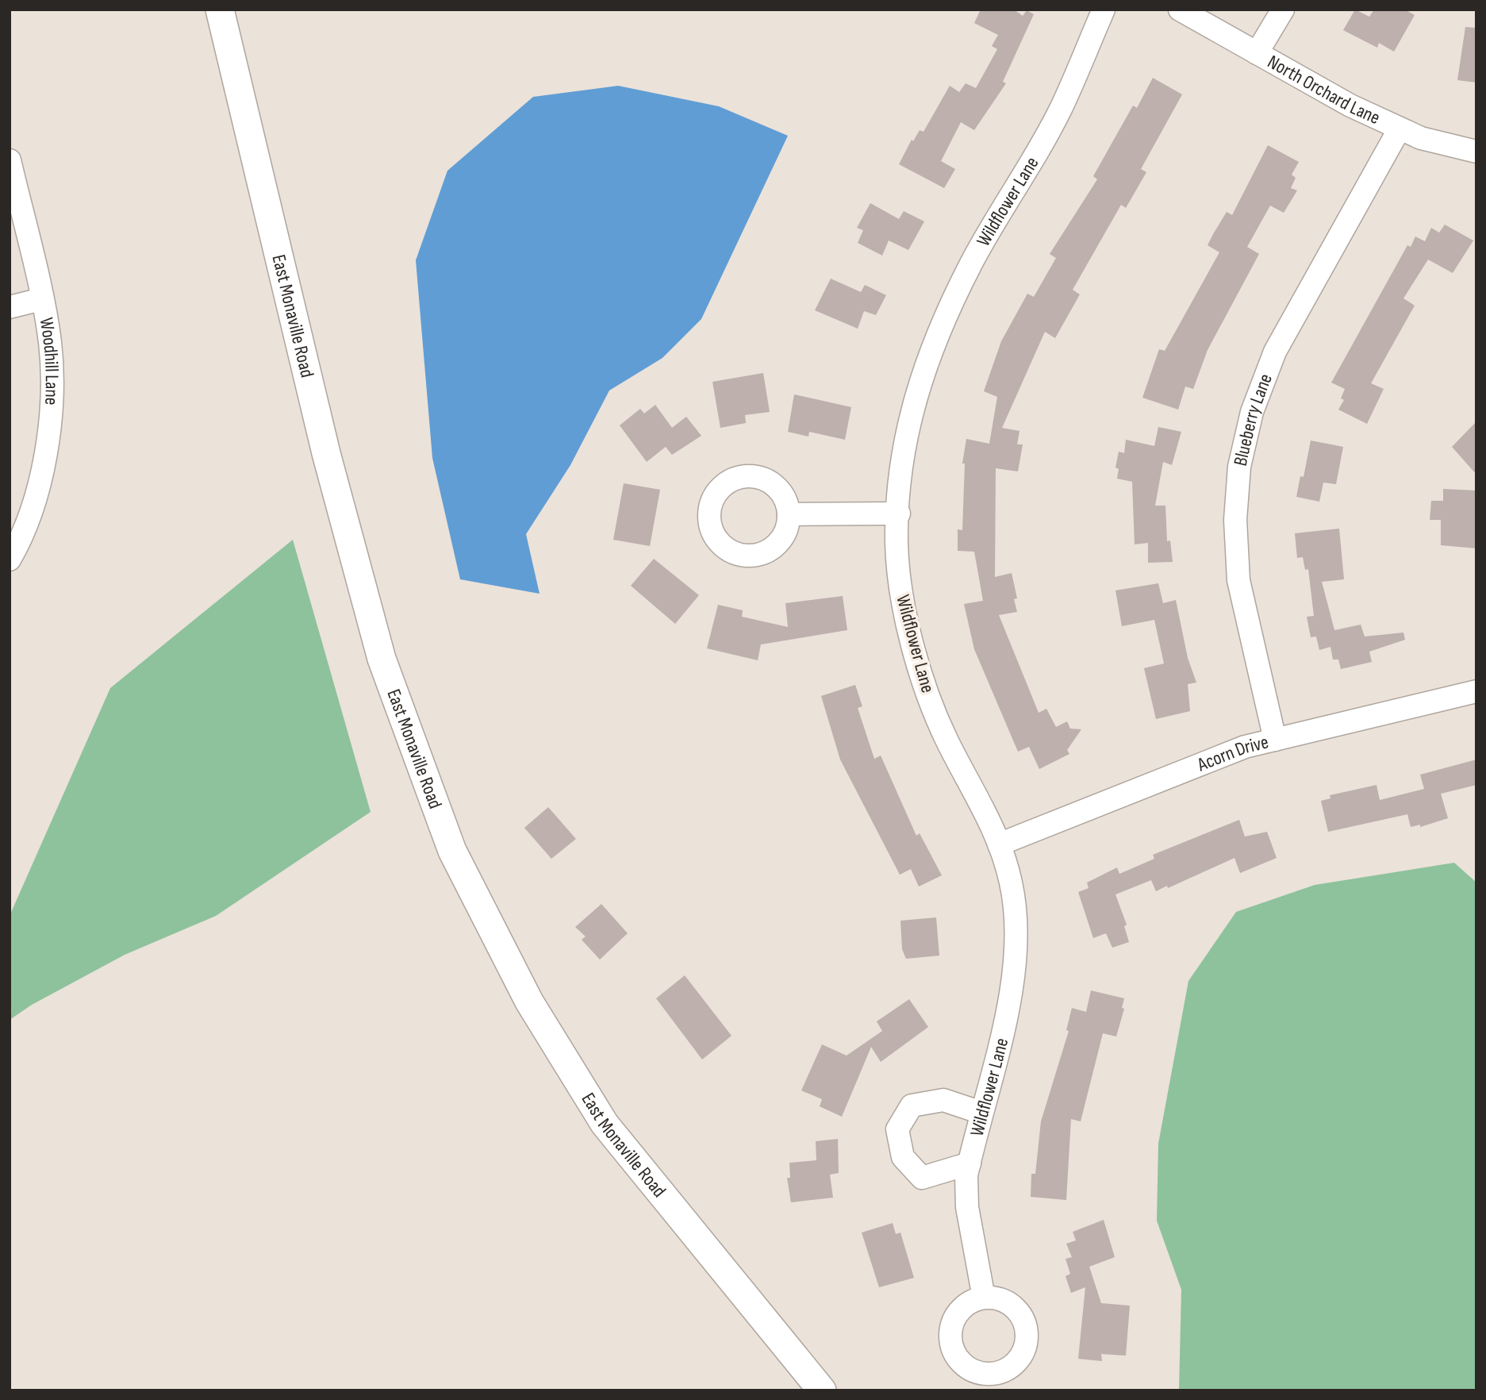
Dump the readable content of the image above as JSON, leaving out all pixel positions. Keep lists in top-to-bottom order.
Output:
{
  "streets": {
    "main road": ["East Monaville Road"],
    "street": [
      "North Orchard Lane",
      "Wildflower Lane",
      "Woodhill Lane",
      "Blueberry Lane",
      "Acorn Drive"
    ]
  },
  "crossings": [
    ["North Orchard Lane", "Blueberry Lane"],
    ["Wildflower Lane", "Acorn Drive"],
    ["Blueberry Lane", "Acorn Drive"]
  ]
}
